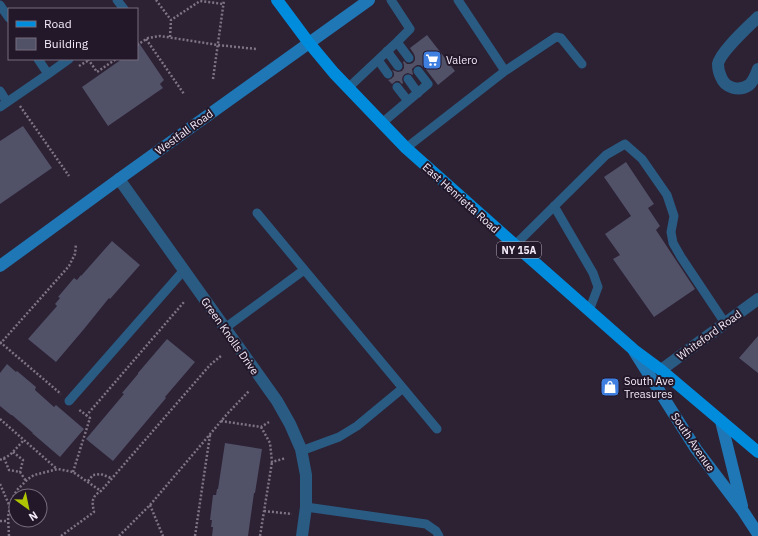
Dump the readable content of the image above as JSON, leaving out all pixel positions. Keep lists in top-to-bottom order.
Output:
{
  "streets": {
    "main road": ["East Henrietta Road", "NY 15A"],
    "street": [
      "Westfall Road",
      "Whiteford Road",
      "Green Knolls Drive",
      "South Avenue"
    ]
  },
  "crossings": [
    ["Westfall Road", "East Henrietta Road"],
    ["Westfall Road", "Green Knolls Drive"],
    ["East Henrietta Road", "Whiteford Road"],
    ["East Henrietta Road", "South Avenue"]
  ],
  "places": {
    "supermarket": ["Valero"],
    "shop": ["South Ave Treasures"]
  },
  "legend": ["Road", "Building"],
  "north": "bottom right"
}
